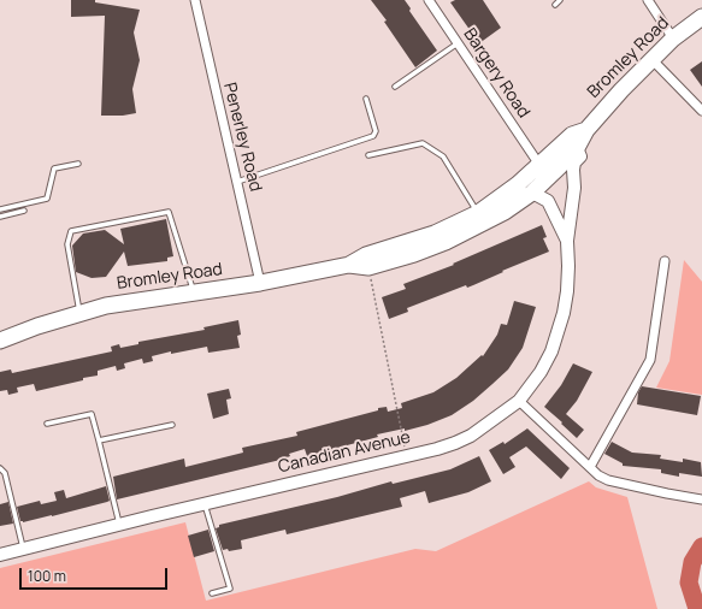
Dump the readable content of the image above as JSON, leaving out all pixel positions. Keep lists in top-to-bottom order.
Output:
{
  "streets": {
    "highway": ["Bromley Road"],
    "street": ["Bargery Road", "Penerley Road", "Canadian Avenue"]
  },
  "crossings": [
    ["Bromley Road", "Bargery Road"],
    ["Bromley Road", "Penerley Road"],
    ["Bromley Road", "Canadian Avenue"]
  ],
  "scale_bar": "100 m"
}
